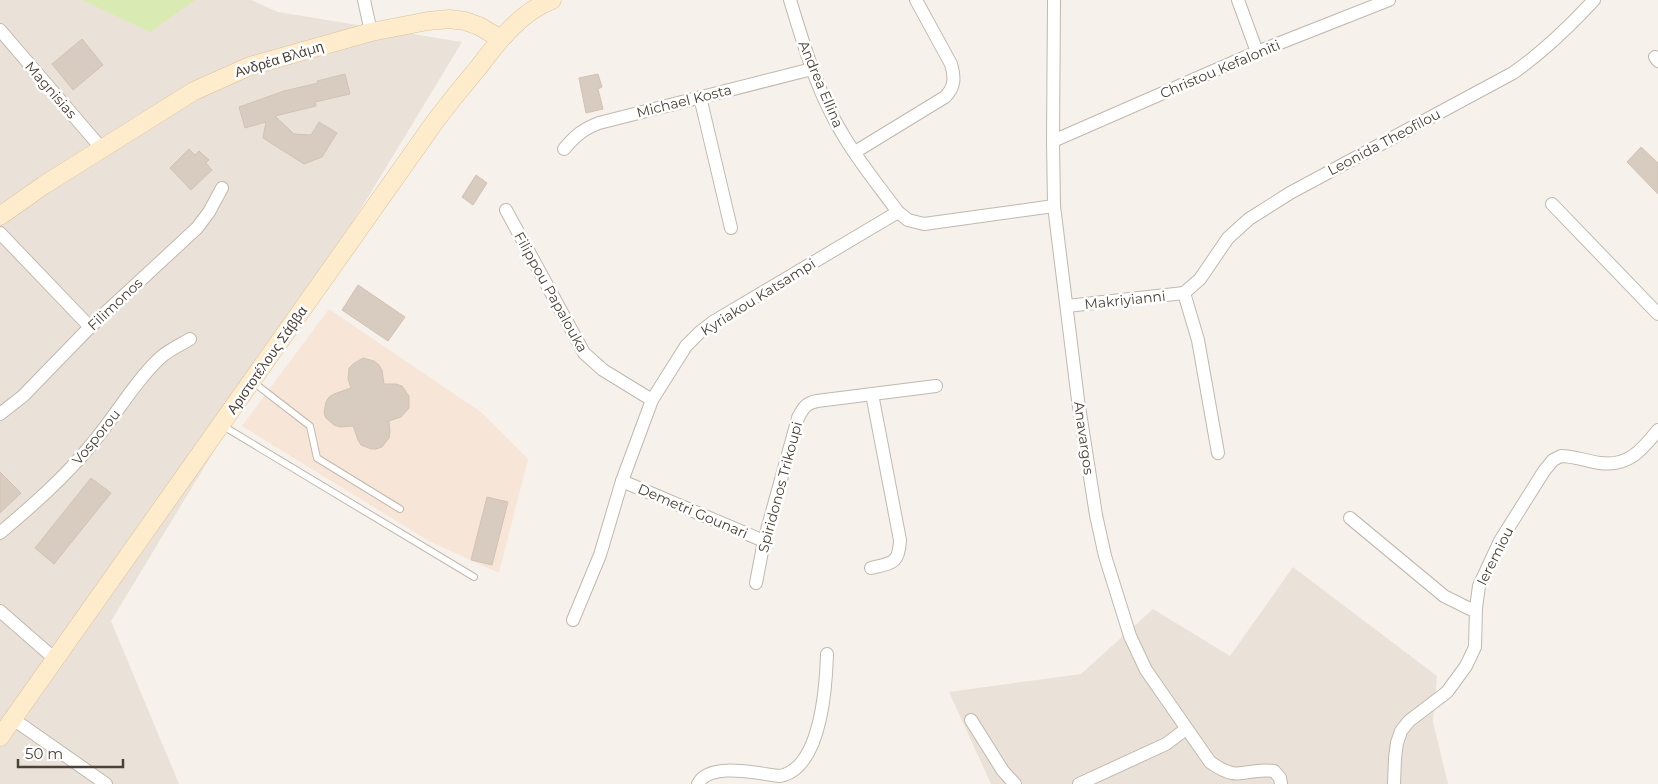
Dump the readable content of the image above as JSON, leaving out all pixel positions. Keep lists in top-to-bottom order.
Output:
{
  "streets": {
    "street": [
      "Ανδρέα Βλάμη",
      "Christou Kefaloniti",
      "Andrea Ellina",
      "Magnisias",
      "Michael Kosta",
      "Leonida Theofilou",
      "Filippou Papalouka",
      "Kyriakou Katsampi",
      "Makriyianni",
      "Filimonos",
      "Αριστοτέλους Σάββα",
      "Vosporou",
      "Anavargos",
      "Spiridonos Trikoupi",
      "Demetri Gounari",
      "Ieremiou"
    ]
  },
  "crossings": [
    ["Ανδρέα Βλάμη", "Magnisias"],
    ["Ανδρέα Βλάμη", "Αριστοτέλους Σάββα"],
    ["Christou Kefaloniti", "Anavargos"],
    ["Andrea Ellina", "Michael Kosta"],
    ["Andrea Ellina", "Kyriakou Katsampi"],
    ["Leonida Theofilou", "Makriyianni"],
    ["Filippou Papalouka", "Kyriakou Katsampi"],
    ["Kyriakou Katsampi", "Demetri Gounari"],
    ["Makriyianni", "Anavargos"],
    ["Spiridonos Trikoupi", "Demetri Gounari"]
  ],
  "scale_bar": "50 m"
}
